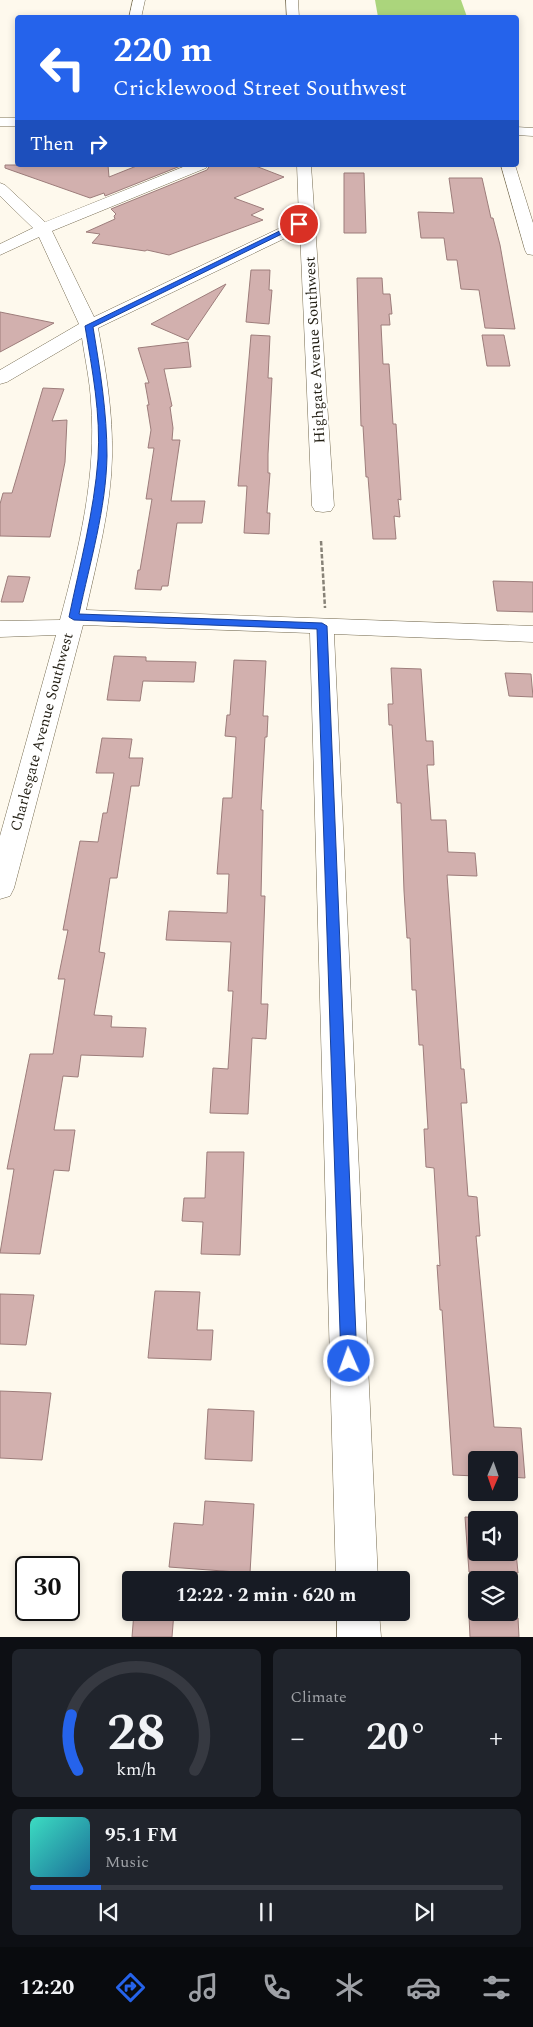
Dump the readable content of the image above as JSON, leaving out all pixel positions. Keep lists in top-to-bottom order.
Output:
{
  "streets": {
    "street": ["Highgate Avenue Southwest", "Charlesgate Avenue Southwest"]
  },
  "north": "bottom",
  "page": {
    "turn": ["220 m", "Cricklewood Street Southwest"],
    "then": "Then",
    "limit": "30",
    "trip": "12:22 · 2 min · 620 m",
    "tile": "Climate",
    "heat": ["−", "20°", "+"],
    "song": ["95.1 FM", "Music"],
    "tabs": "12:20",
    "gauge": ["28", "km/h"]
  }
}
